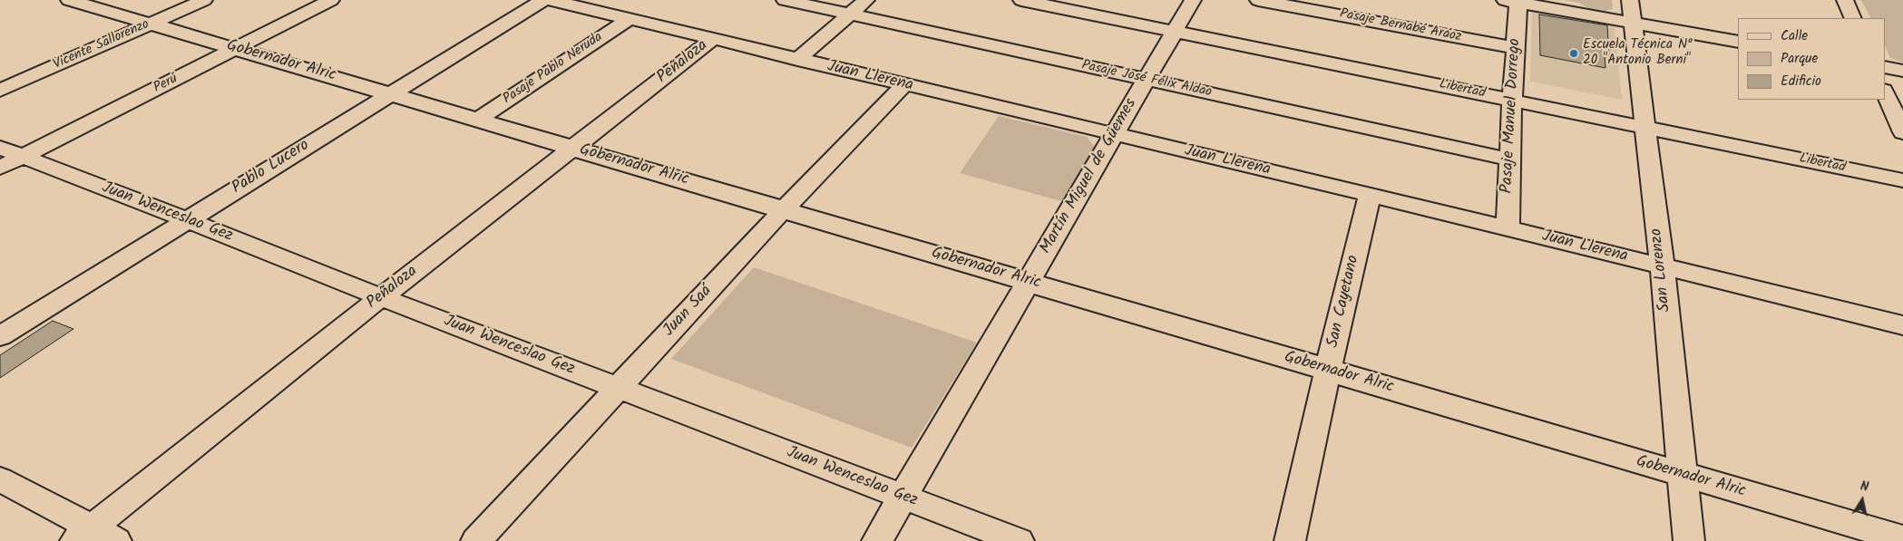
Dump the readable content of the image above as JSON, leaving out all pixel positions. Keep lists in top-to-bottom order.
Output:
{
  "streets": {
    "street": [
      "Pasaje Bernabé Aráoz",
      "Vicente Sallorenzo",
      "Gobernador Alric",
      "Peñaloza",
      "Pasaje Pablo Neruda",
      "Juan Llerena",
      "Pasaje José Félix Aldao",
      "Perú",
      "Libertad",
      "Pasaje Manuel Dorrego",
      "Pablo Lucero",
      "Martín Miguel de Güemes",
      "Juan Wenceslao Gez",
      "San Lorenzo",
      "San Cayetano",
      "Juan Saá"
    ]
  },
  "crossings": [
    ["Pasaje Bernabé Aráoz", "Pasaje Manuel Dorrego"],
    ["Vicente Sallorenzo", "Gobernador Alric"],
    ["Gobernador Alric", "Peñaloza"],
    ["Gobernador Alric", "Pasaje Pablo Neruda"],
    ["Gobernador Alric", "Perú"],
    ["Gobernador Alric", "Pablo Lucero"],
    ["Gobernador Alric", "Martín Miguel de Güemes"],
    ["Gobernador Alric", "San Lorenzo"],
    ["Gobernador Alric", "San Cayetano"],
    ["Gobernador Alric", "Juan Saá"],
    ["Peñaloza", "Juan Llerena"],
    ["Peñaloza", "Juan Wenceslao Gez"],
    ["Pasaje Pablo Neruda", "Juan Llerena"],
    ["Juan Llerena", "Pasaje Manuel Dorrego"],
    ["Juan Llerena", "Martín Miguel de Güemes"],
    ["Juan Llerena", "San Lorenzo"],
    ["Juan Llerena", "San Cayetano"],
    ["Juan Llerena", "Juan Saá"],
    ["Pasaje José Félix Aldao", "Pasaje Manuel Dorrego"],
    ["Pasaje José Félix Aldao", "Martín Miguel de Güemes"],
    ["Perú", "Juan Wenceslao Gez"],
    ["Libertad", "Pasaje Manuel Dorrego"],
    ["Libertad", "Martín Miguel de Güemes"],
    ["Libertad", "San Lorenzo"],
    ["Pablo Lucero", "Juan Wenceslao Gez"],
    ["Martín Miguel de Güemes", "Juan Wenceslao Gez"],
    ["Juan Wenceslao Gez", "Juan Saá"]
  ],
  "places": ["Escuela Técnica N° 20 \"Antonio Berni\""],
  "legend": ["Calle", "Parque", "Edificio"],
  "north": "top"
}
